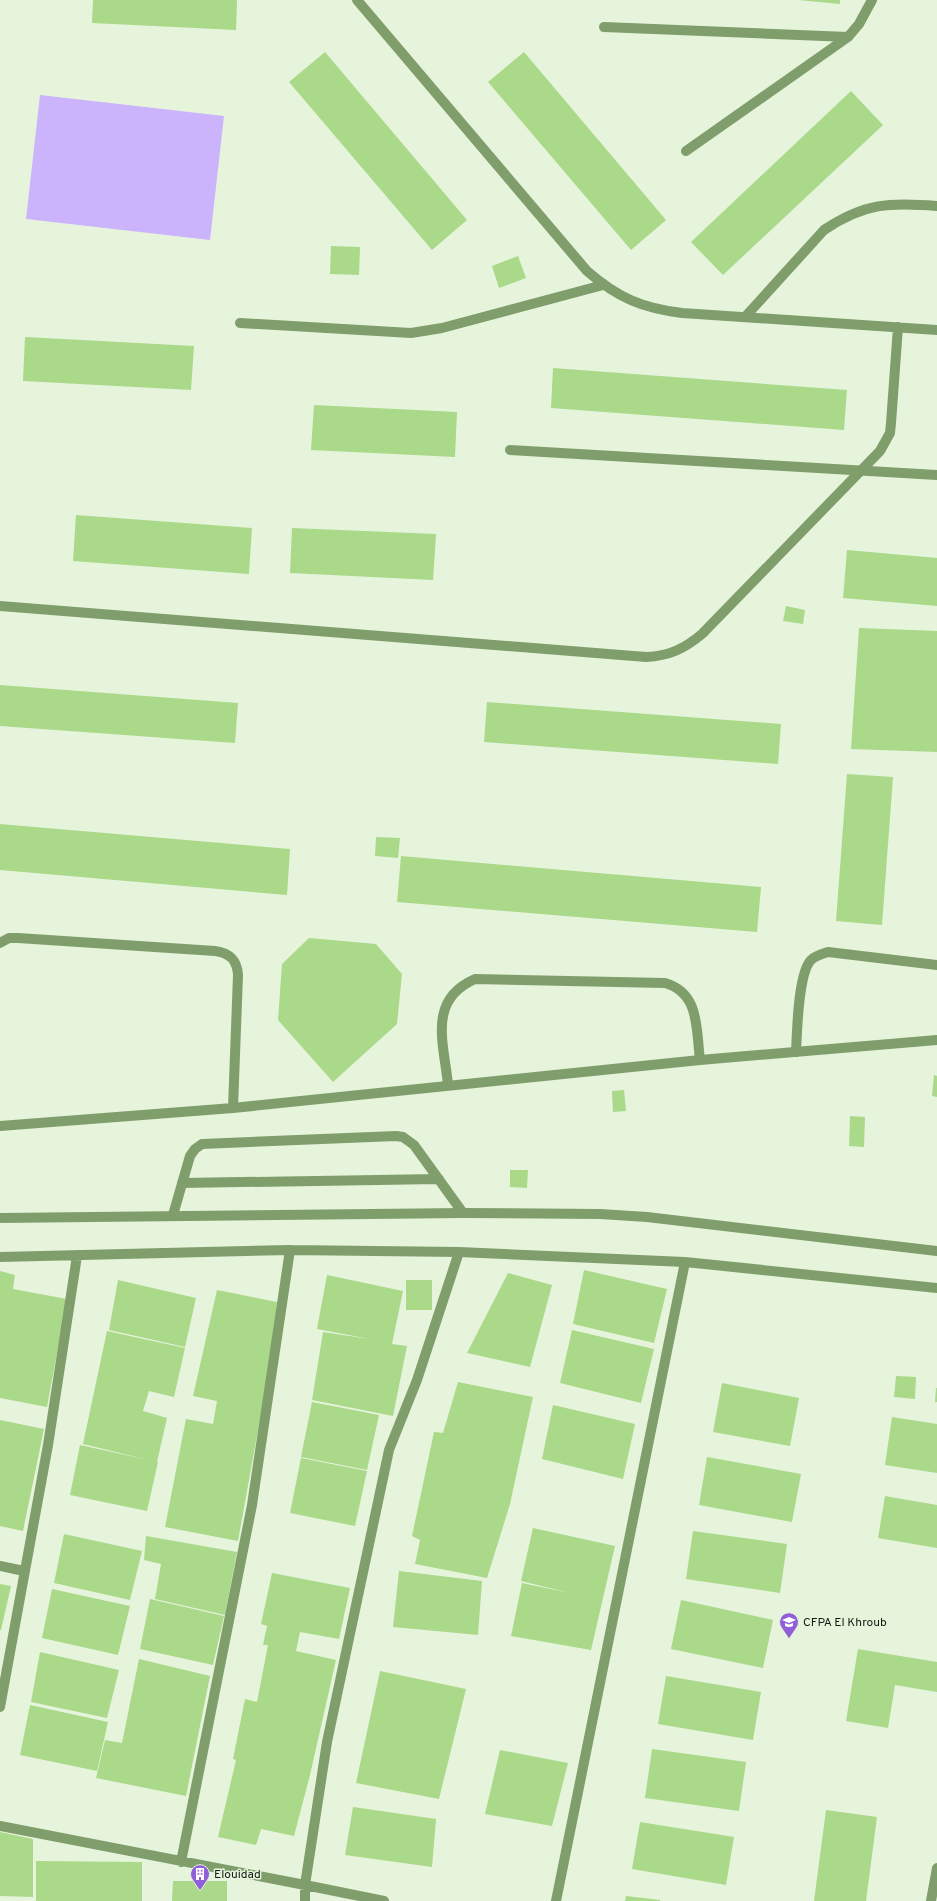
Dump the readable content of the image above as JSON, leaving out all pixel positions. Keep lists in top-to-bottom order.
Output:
{
  "places": {
    "school or university": ["CFPA El Khroub"],
    "building": ["Elouidad"]
  }
}
